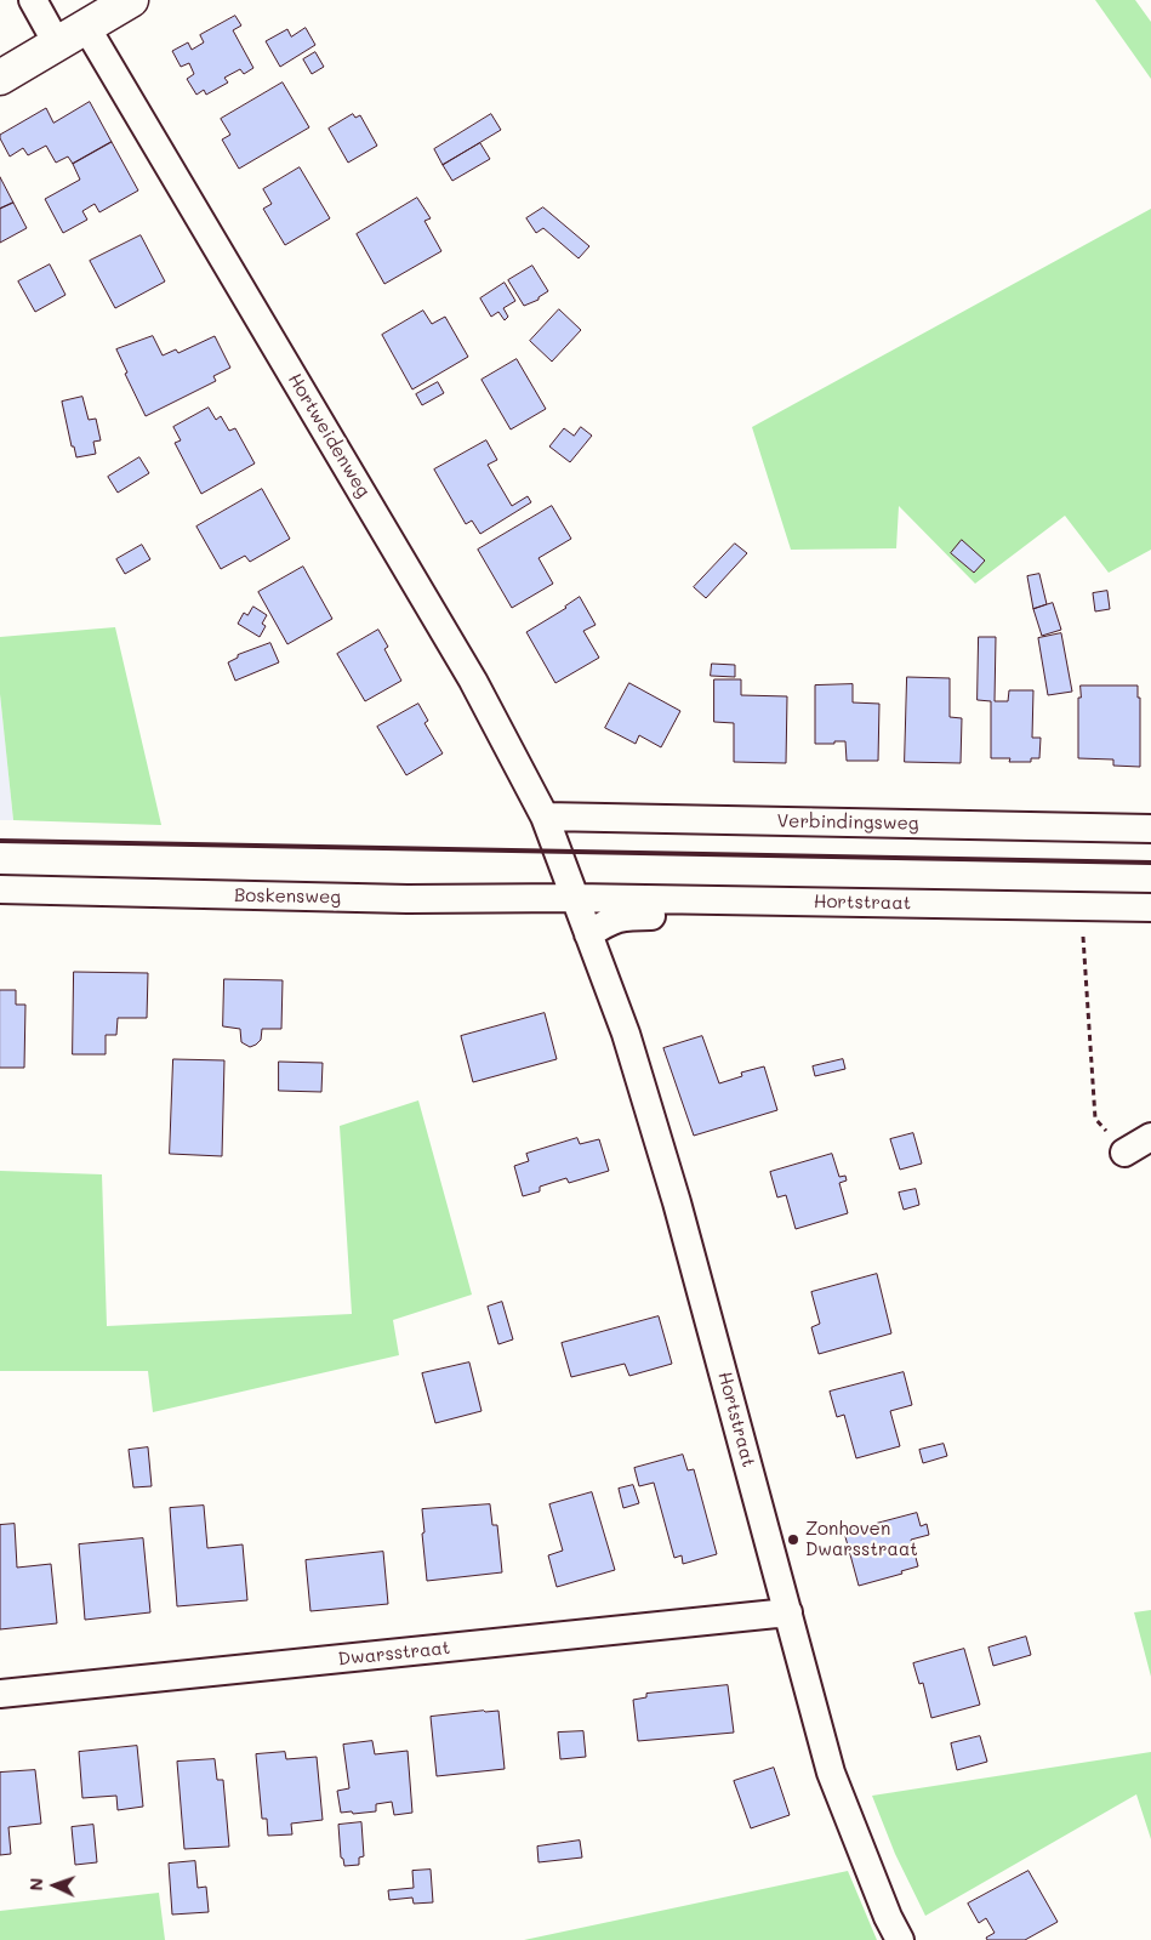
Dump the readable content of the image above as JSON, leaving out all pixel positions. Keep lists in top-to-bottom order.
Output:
{
  "streets": {
    "street": [
      "Hortweidenweg",
      "Verbindingsweg",
      "Boskensweg",
      "Hortstraat",
      "Dwarsstraat"
    ]
  },
  "crossings": [
    ["Hortweidenweg", "Verbindingsweg"],
    ["Hortweidenweg", "Hortstraat"],
    ["Boskensweg", "Hortstraat"],
    ["Hortstraat", "Dwarsstraat"]
  ],
  "places": ["Zonhoven Dwarsstraat"],
  "north": "left"
}
